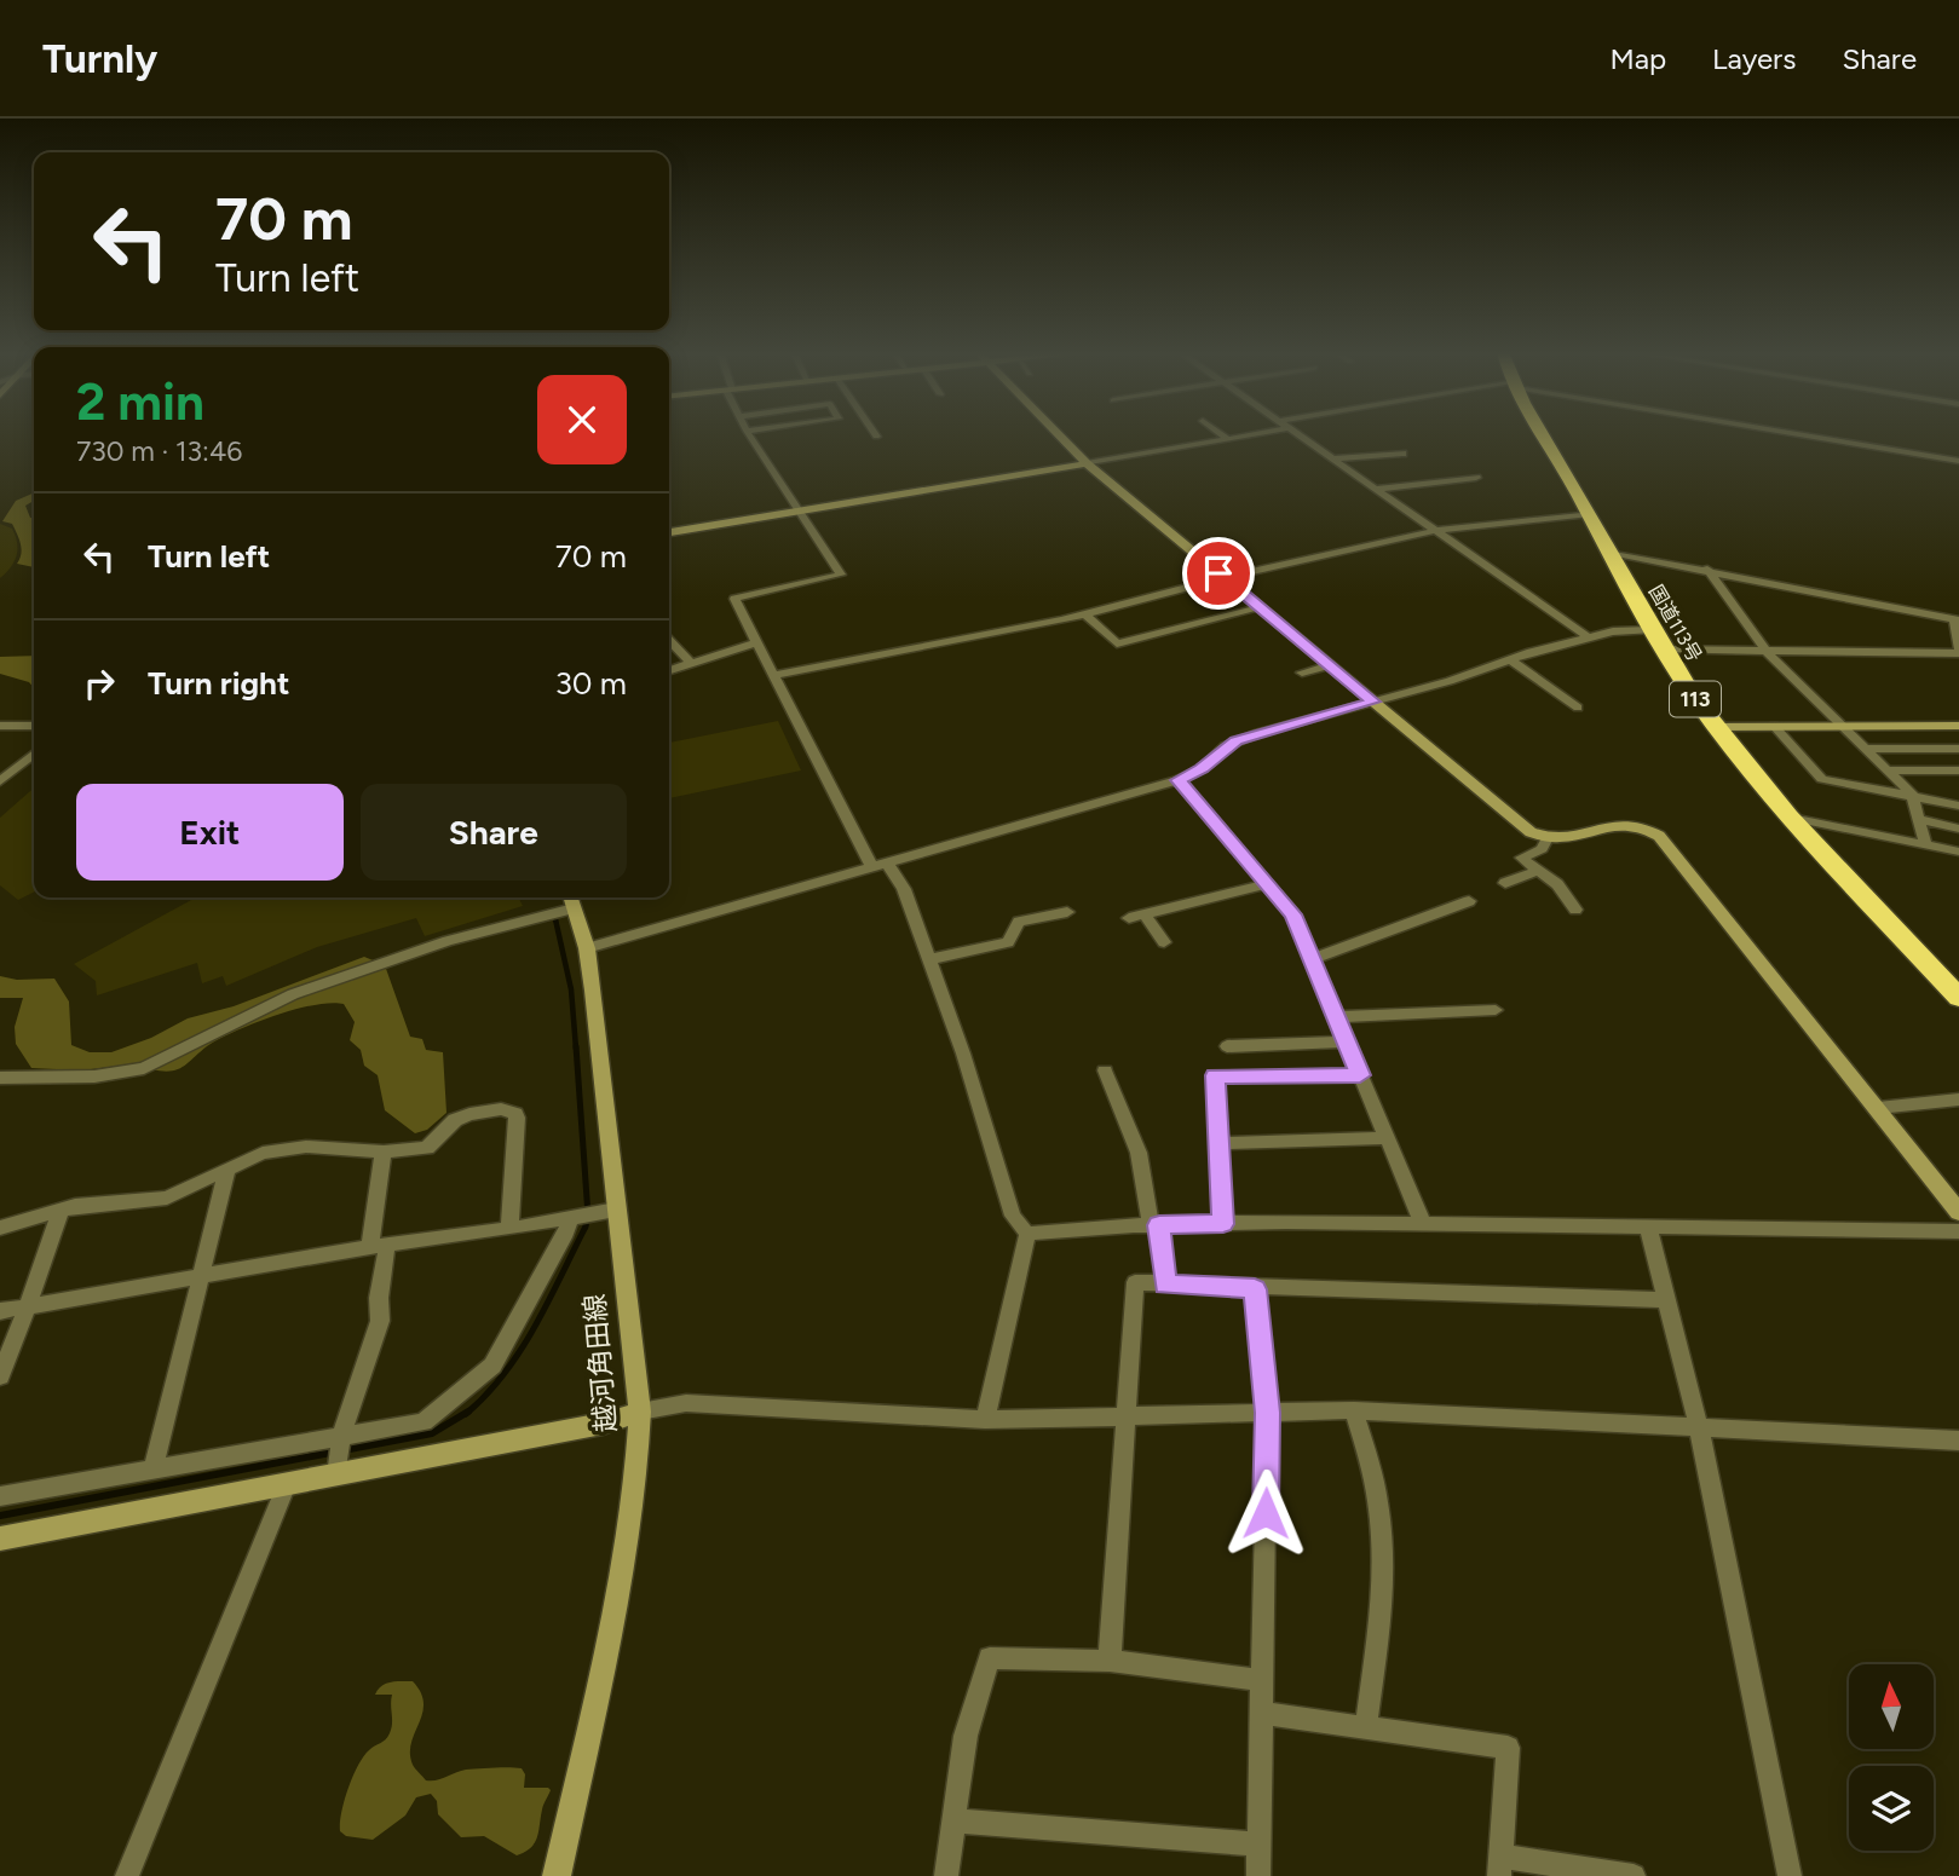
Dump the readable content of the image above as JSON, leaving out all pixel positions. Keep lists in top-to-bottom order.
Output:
{
  "streets": {
    "highway": ["国道113号", "113"],
    "street": ["越河角田線"]
  },
  "north": "top",
  "page": {
    "header": "Turnly",
    "nav": ["Map", "Layers", "Share"],
    "turn": ["70 m", "Turn left"],
    "heading": ["2 min", "730 m · 13:46"],
    "list": [
      {
        "name": "Turn left",
        "value": "70 m"
      },
      {
        "name": "Turn right",
        "value": "30 m"
      }
    ],
    "buttons": ["Exit", "Share"]
  }
}
